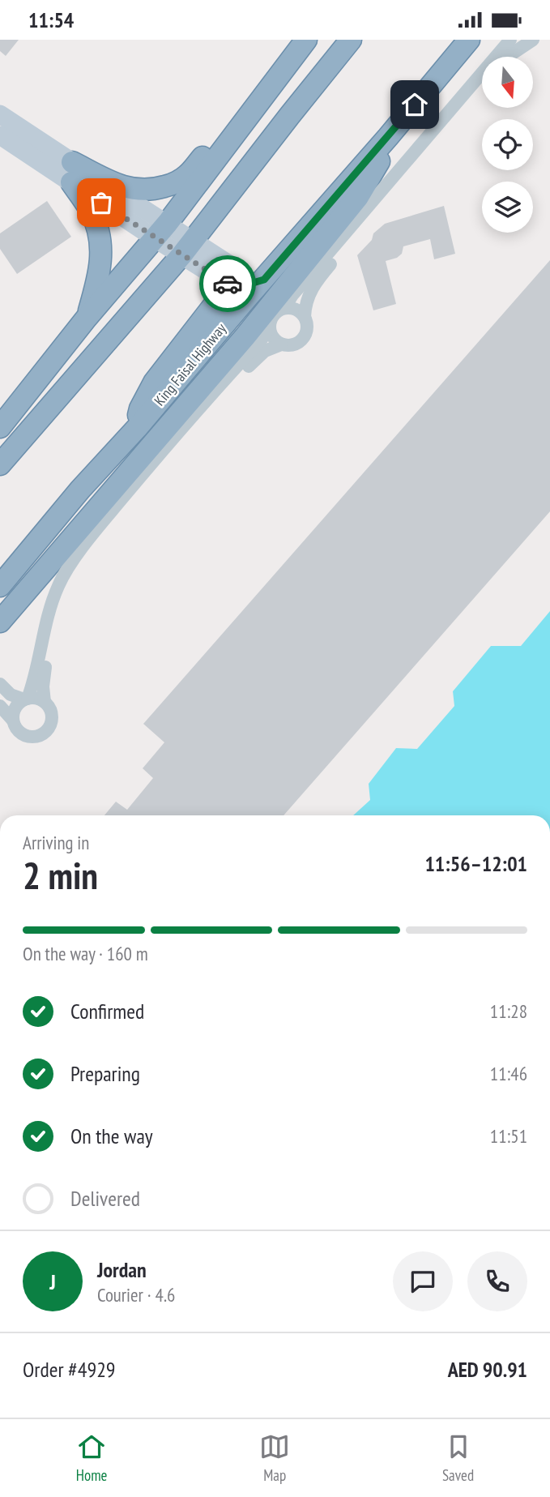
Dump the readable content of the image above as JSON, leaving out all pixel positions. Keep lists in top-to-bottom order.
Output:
{
  "streets": {
    "highway": ["King Faisal Highway"]
  },
  "north": "bottom",
  "page": {
    "status": "11:54",
    "heading": ["2 min", "Arriving in", "11:56–12:01"],
    "panel": [
      "Jordan",
      "Courier · 4.6",
      "Order #4929",
      "AED 90.91"
    ],
    "bar": "On the way · 160 m",
    "list": [
      ["Confirmed", "11:28"],
      ["Preparing", "11:46"],
      ["On the way", "11:51"],
      "Delivered"
    ],
    "round": "J",
    "tabs": ["Home", "Map", "Saved"]
  }
}
